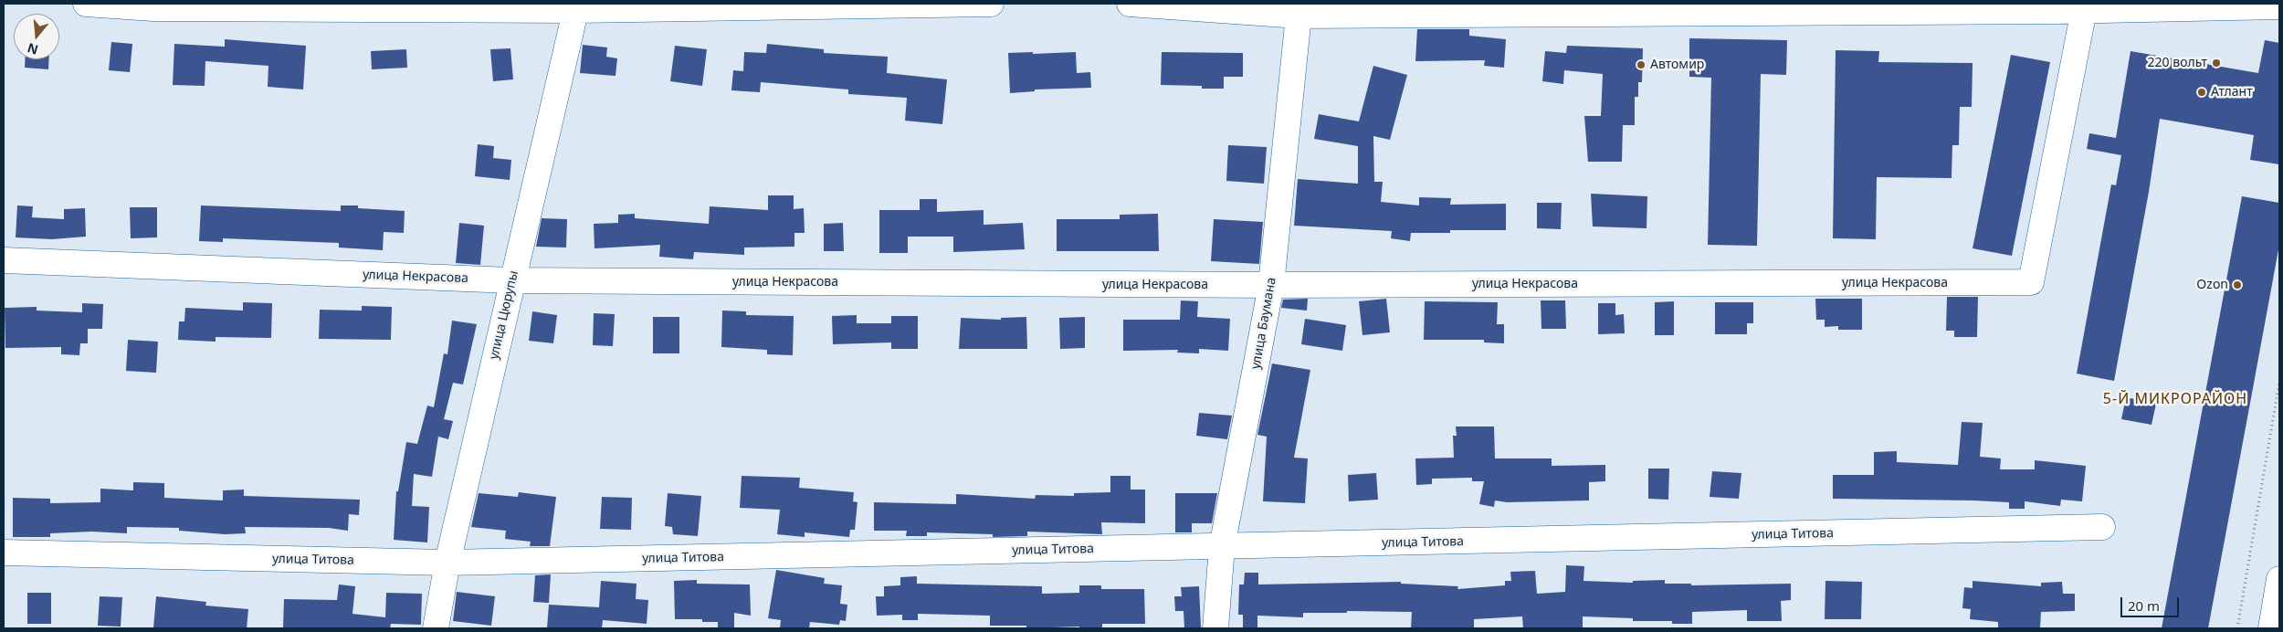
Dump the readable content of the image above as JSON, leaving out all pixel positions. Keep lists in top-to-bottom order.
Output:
{
  "streets": {
    "street": [
      "улица Некрасова",
      "улица Цюрупы",
      "улица Баумана",
      "улица Титова"
    ]
  },
  "crossings": [
    ["улица Некрасова", "улица Цюрупы"],
    ["улица Некрасова", "улица Баумана"],
    ["улица Цюрупы", "улица Титова"],
    ["улица Баумана", "улица Титова"]
  ],
  "districts": ["5-Й МИКРОРАЙОН"],
  "places": [
    "220 вольт",
    "Автомир",
    "Атлант",
    "Ozon"
  ],
  "scale_bar": "20 m",
  "north": "bottom"
}
